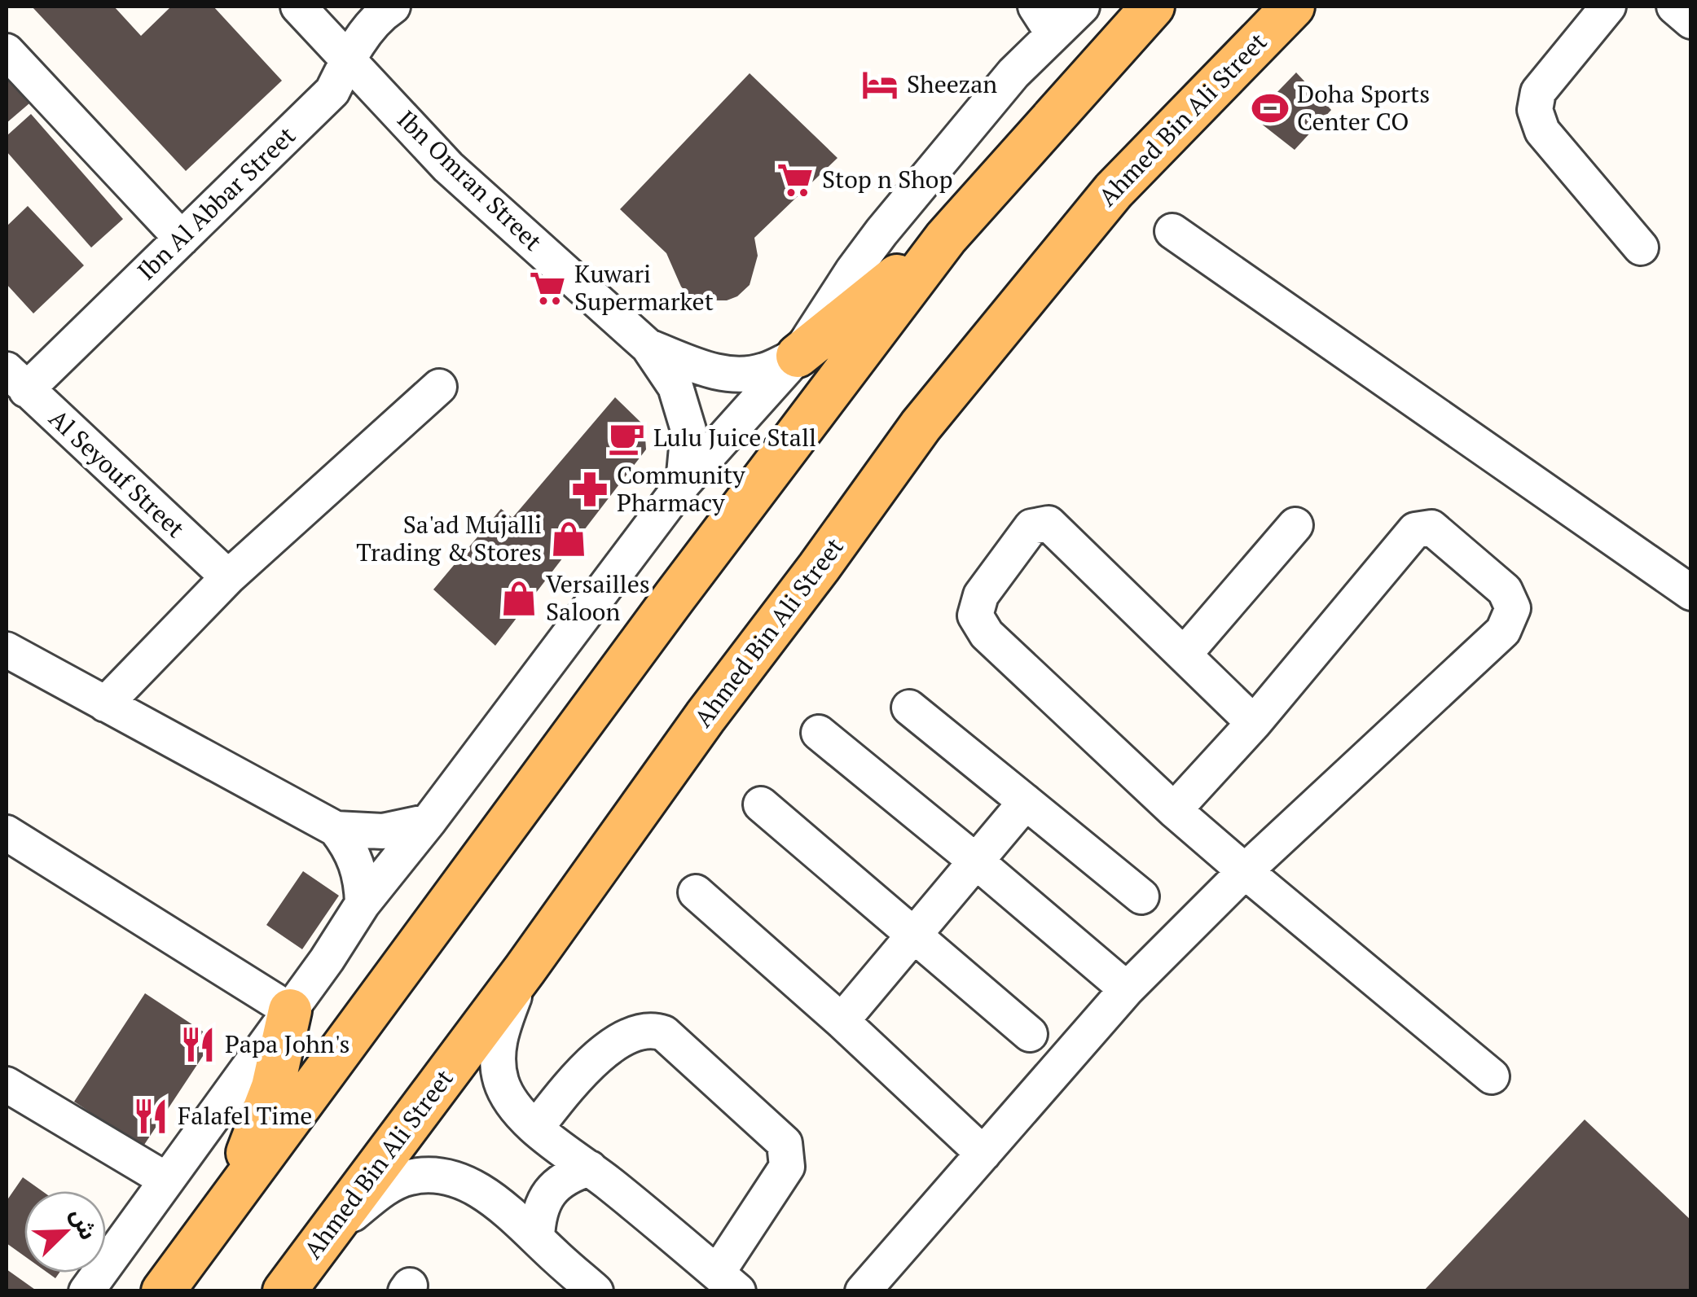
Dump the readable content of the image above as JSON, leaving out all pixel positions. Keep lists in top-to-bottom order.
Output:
{
  "streets": {
    "main road": ["Ahmed Bin Ali Street"],
    "street": ["Ibn Omran Street", "Ibn Al Abbar Street", "Al Seyouf Street"]
  },
  "crossings": [
    ["Ibn Omran Street", "Ibn Al Abbar Street"],
    ["Ibn Al Abbar Street", "Al Seyouf Street"]
  ],
  "places": {
    "hotel": ["Sheezan"],
    "sports": ["Doha Sports Center CO"],
    "supermarket": ["Stop n Shop", "Kuwari Supermarket"],
    "cafe": ["Lulu Juice Stall"],
    "pharmacy": ["Community Pharmacy"],
    "shop": ["Sa'ad Mujalli Trading & Stores", "Versailles Saloon"],
    "restaurant": ["Papa John's", "Falafel Time"]
  },
  "north": "top right"
}
